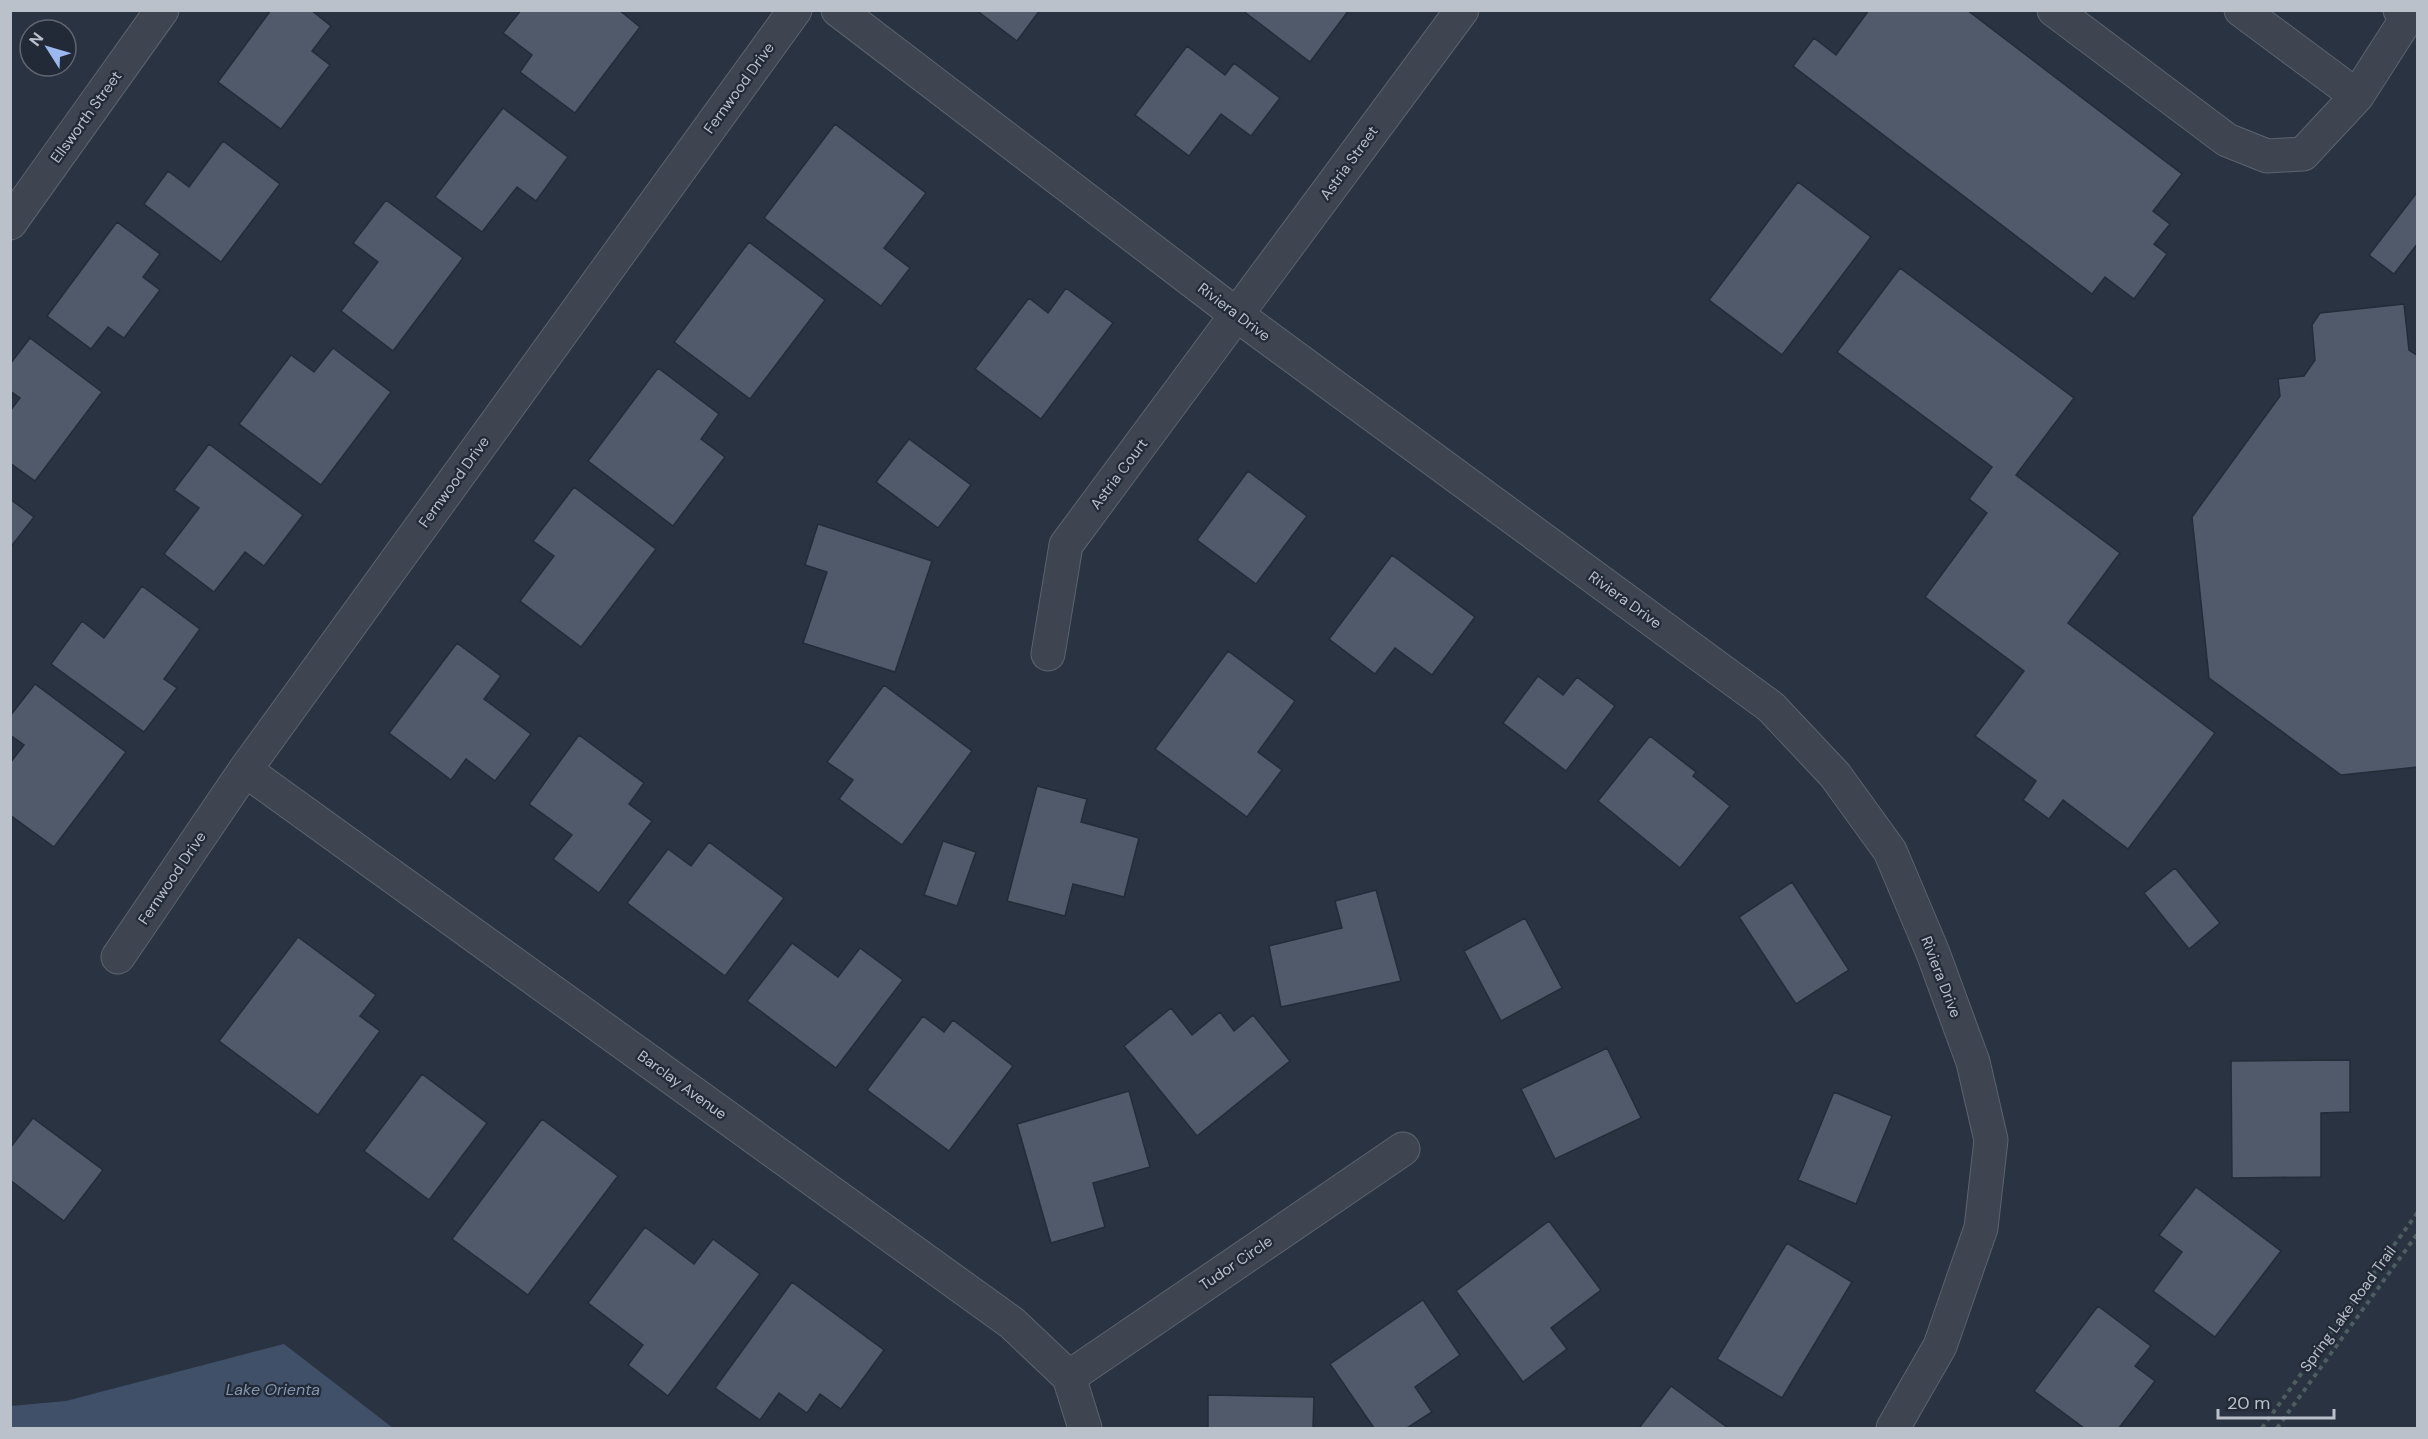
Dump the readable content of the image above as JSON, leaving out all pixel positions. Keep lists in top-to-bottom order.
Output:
{
  "streets": {
    "street": [
      "Fernwood Drive",
      "Ellsworth Street",
      "Astria Street",
      "Riviera Drive",
      "Astria Court",
      "Barclay Avenue",
      "Tudor Circle"
    ],
    "path": ["Spring Lake Road Trail"]
  },
  "crossings": [
    ["Fernwood Drive", "Barclay Avenue"],
    ["Astria Street", "Riviera Drive"],
    ["Astria Street", "Astria Court"],
    ["Riviera Drive", "Astria Court"],
    ["Barclay Avenue", "Tudor Circle"]
  ],
  "water": ["Lake Orienta"],
  "scale_bar": "20 m",
  "north": "top left"
}
